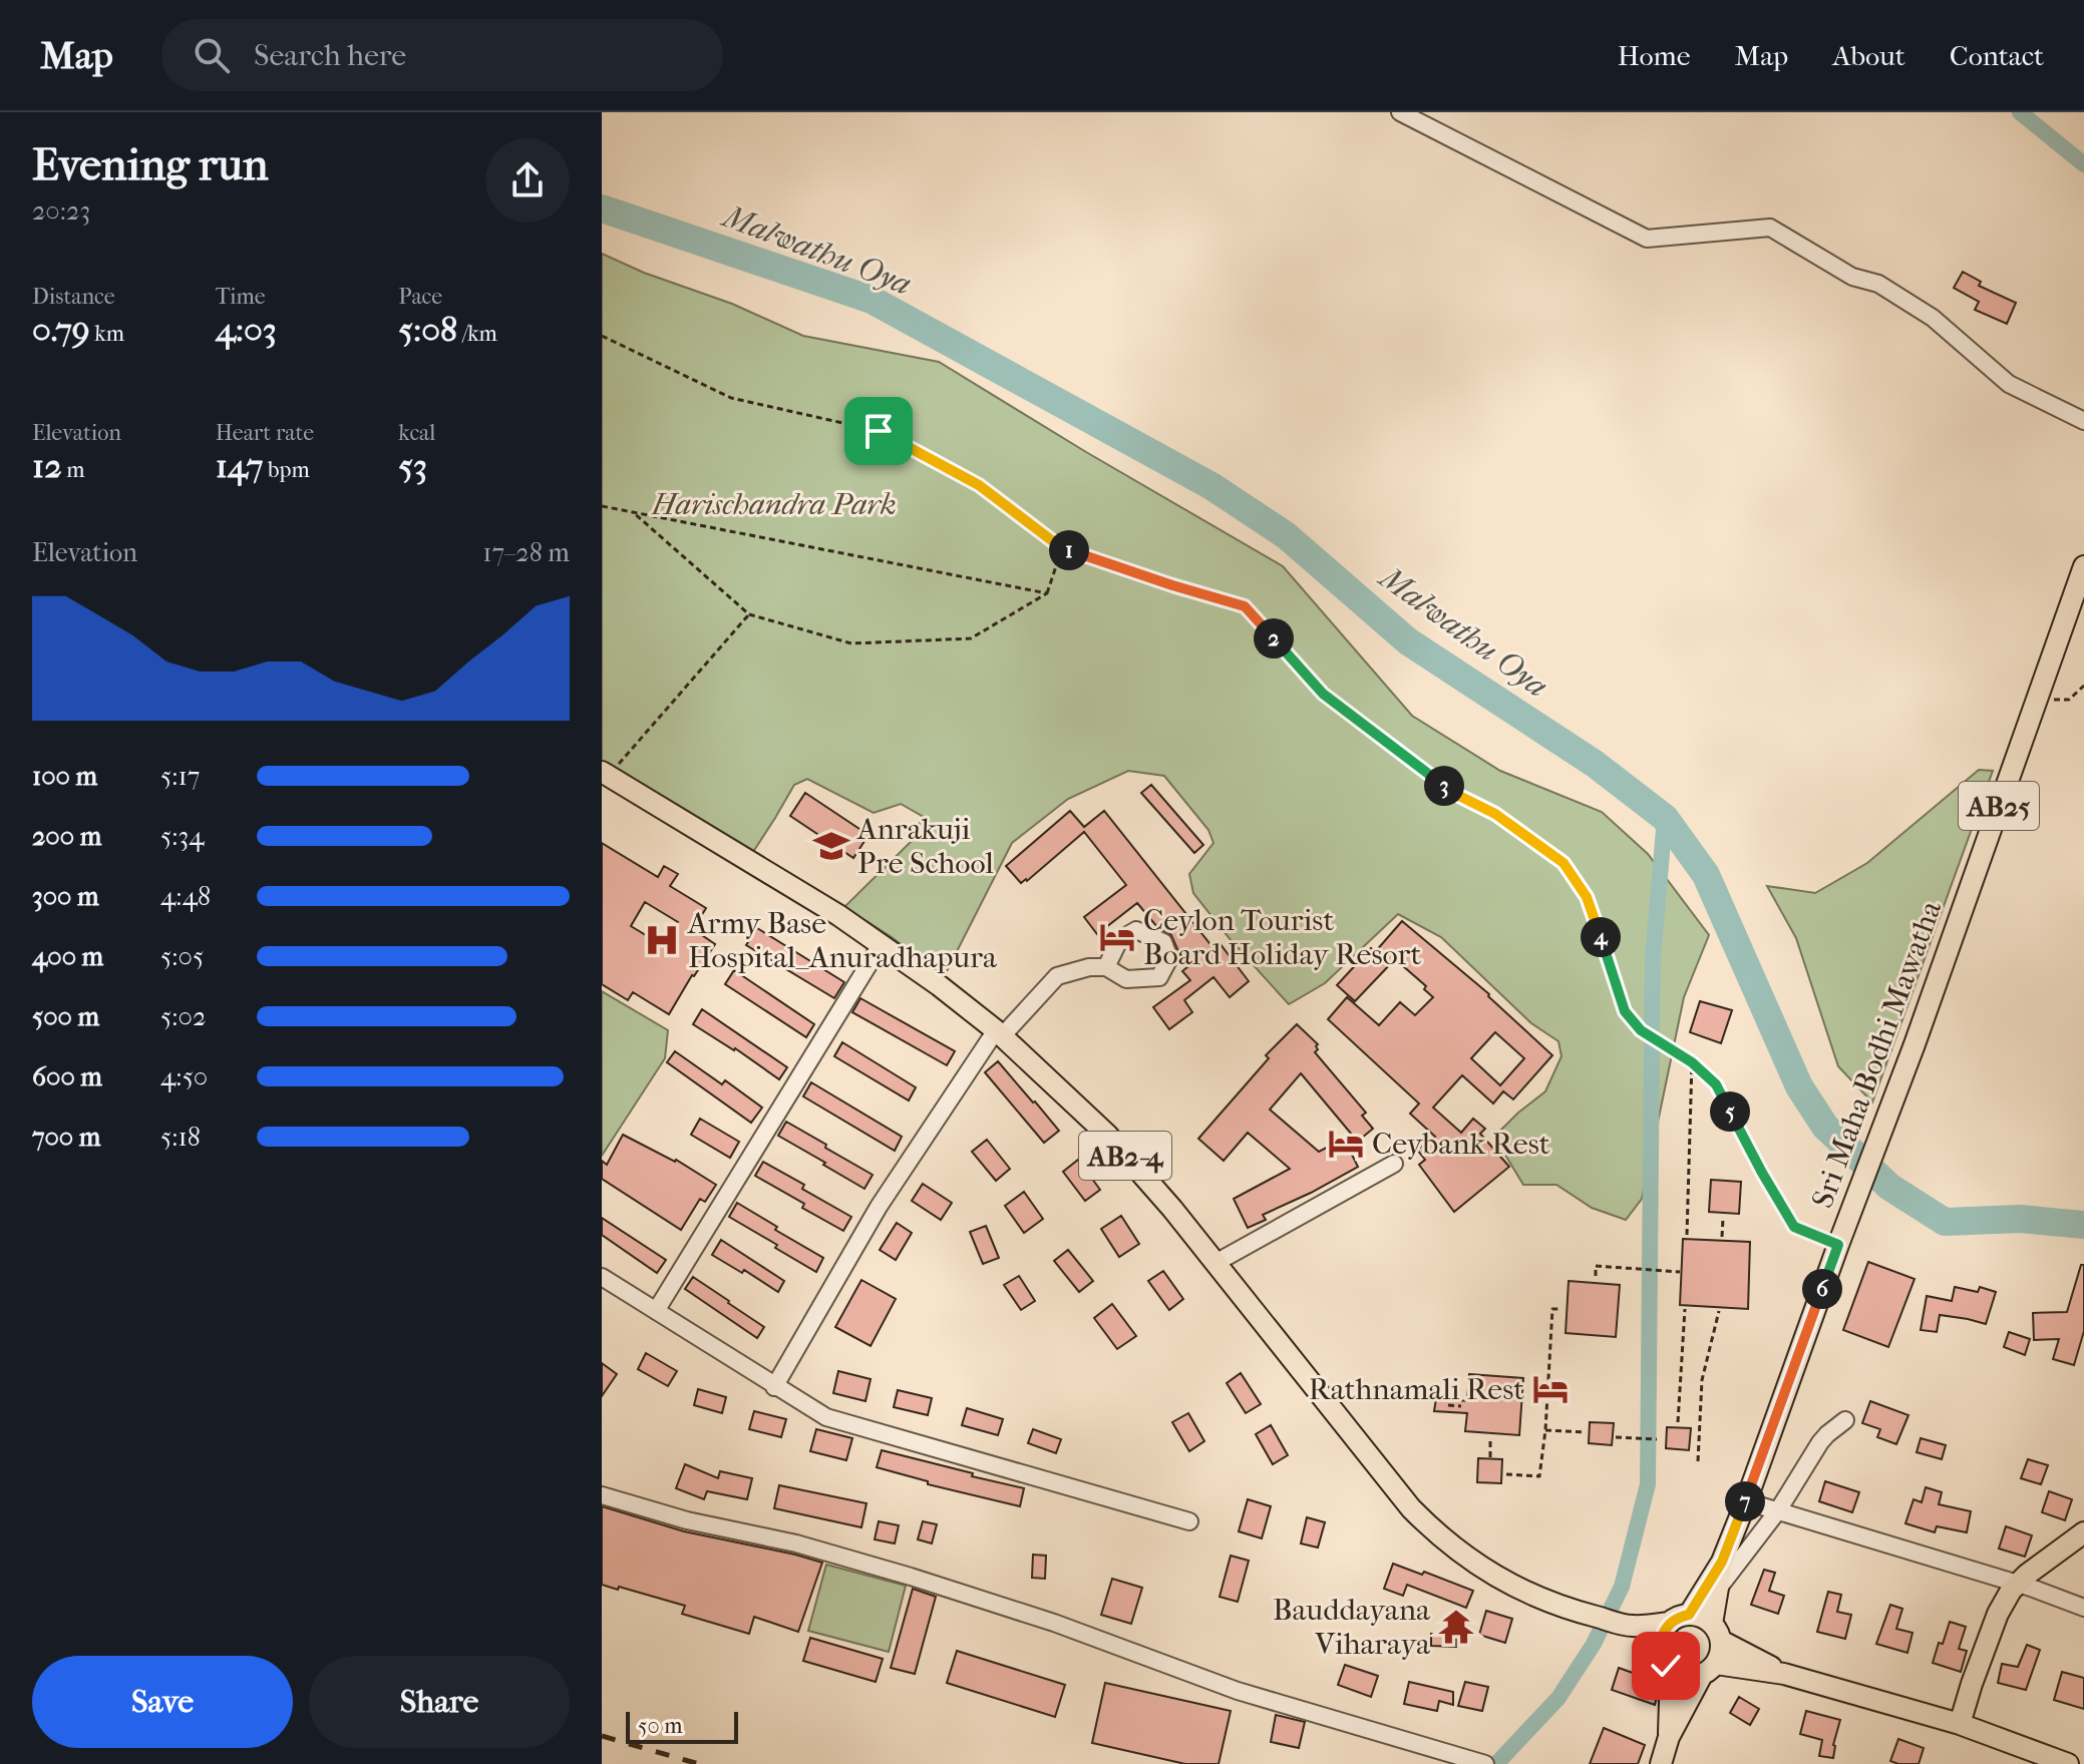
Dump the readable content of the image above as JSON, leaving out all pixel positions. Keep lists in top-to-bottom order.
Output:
{
  "streets": {
    "main road": ["AB25", "Sri Maha Bodhi Mawatha", "AB2-4"]
  },
  "crossings": [
    ["Sri Maha Bodhi Mawatha", "AB2-4"]
  ],
  "water": ["Malwathu Oya"],
  "parks": ["Harischandra Park"],
  "places": {
    "school or university": ["Anrakuji Pre School"],
    "hotel": ["Ceylon Tourist Board Holiday Resort", "Ceybank Rest", "Rathnamali Rest"],
    "hospital": ["Army Base Hospital_Anuradhapura"],
    "temple": ["Bauddayana Viharaya"]
  },
  "scale_bar": "50 m",
  "page": {
    "header": "Map",
    "search": "Search here",
    "nav": [
      "Home",
      "Map",
      "About",
      "Contact"
    ],
    "heading": ["Evening run", "20:23"],
    "stats": [
      ["Distance", "0.79 km"],
      ["Time", "4:03"],
      ["Pace", "5:08 /km"],
      ["Elevation", "12 m"],
      ["Heart rate", "147 bpm"],
      ["kcal", "53"]
    ],
    "chart": ["Elevation", "17–28 m"],
    "pins": [
      "1",
      "2",
      "3",
      "4",
      "5",
      "6",
      "7"
    ],
    "list": [
      {
        "name": "100 m",
        "note": "5:17"
      },
      {
        "name": "200 m",
        "note": "5:34"
      },
      {
        "name": "300 m",
        "note": "4:48"
      },
      {
        "name": "400 m",
        "note": "5:05"
      },
      {
        "name": "500 m",
        "note": "5:02"
      },
      {
        "name": "600 m",
        "note": "4:50"
      },
      {
        "name": "700 m",
        "note": "5:18"
      }
    ],
    "buttons": ["Save", "Share"],
    "scale": "50 m"
  }
}
